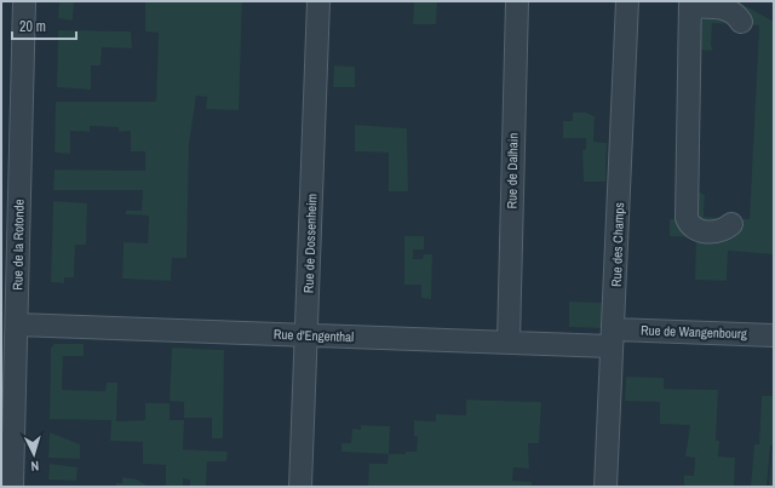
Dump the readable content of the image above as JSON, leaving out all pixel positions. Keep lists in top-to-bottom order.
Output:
{
  "streets": {
    "street": [
      "Rue de Dalhain",
      "Rue de Dossenheim",
      "Rue de la Rotonde",
      "Rue des Champs",
      "Rue de Wangenbourg",
      "Rue d'Engenthal"
    ]
  },
  "crossings": [
    ["Rue de Dalhain", "Rue d'Engenthal"],
    ["Rue de Dossenheim", "Rue d'Engenthal"],
    ["Rue de la Rotonde", "Rue d'Engenthal"],
    ["Rue des Champs", "Rue de Wangenbourg"],
    ["Rue des Champs", "Rue d'Engenthal"],
    ["Rue de Wangenbourg", "Rue d'Engenthal"]
  ],
  "scale_bar": "20 m",
  "north": "bottom"
}
